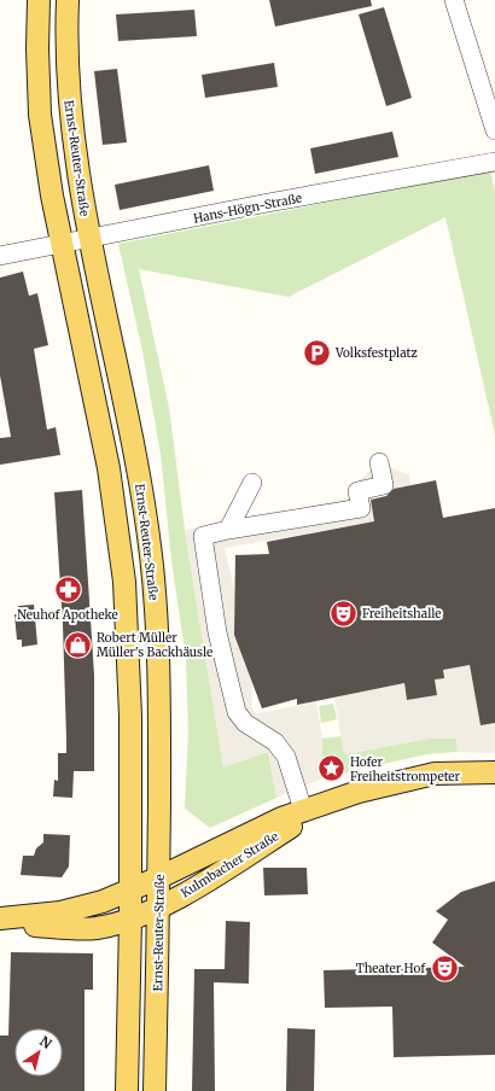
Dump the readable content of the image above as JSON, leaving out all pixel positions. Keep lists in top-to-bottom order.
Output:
{
  "streets": {
    "main road": ["Ernst-Reuter-Straße", "Kulmbacher Straße"],
    "street": ["Hans-Högn-Straße"]
  },
  "crossings": [
    ["Ernst-Reuter-Straße", "Hans-Högn-Straße"],
    ["Ernst-Reuter-Straße", "Kulmbacher Straße"]
  ],
  "places": {
    "parking": ["Volksfestplatz"],
    "pharmacy": ["Neuhof Apotheke"],
    "theatre": ["Freiheitshalle", "Theater Hof"],
    "shop": ["Robert Müller Müller's Backhäusle"],
    "place": ["Hofer Freiheitstrompeter"]
  },
  "north": "top right"
}
